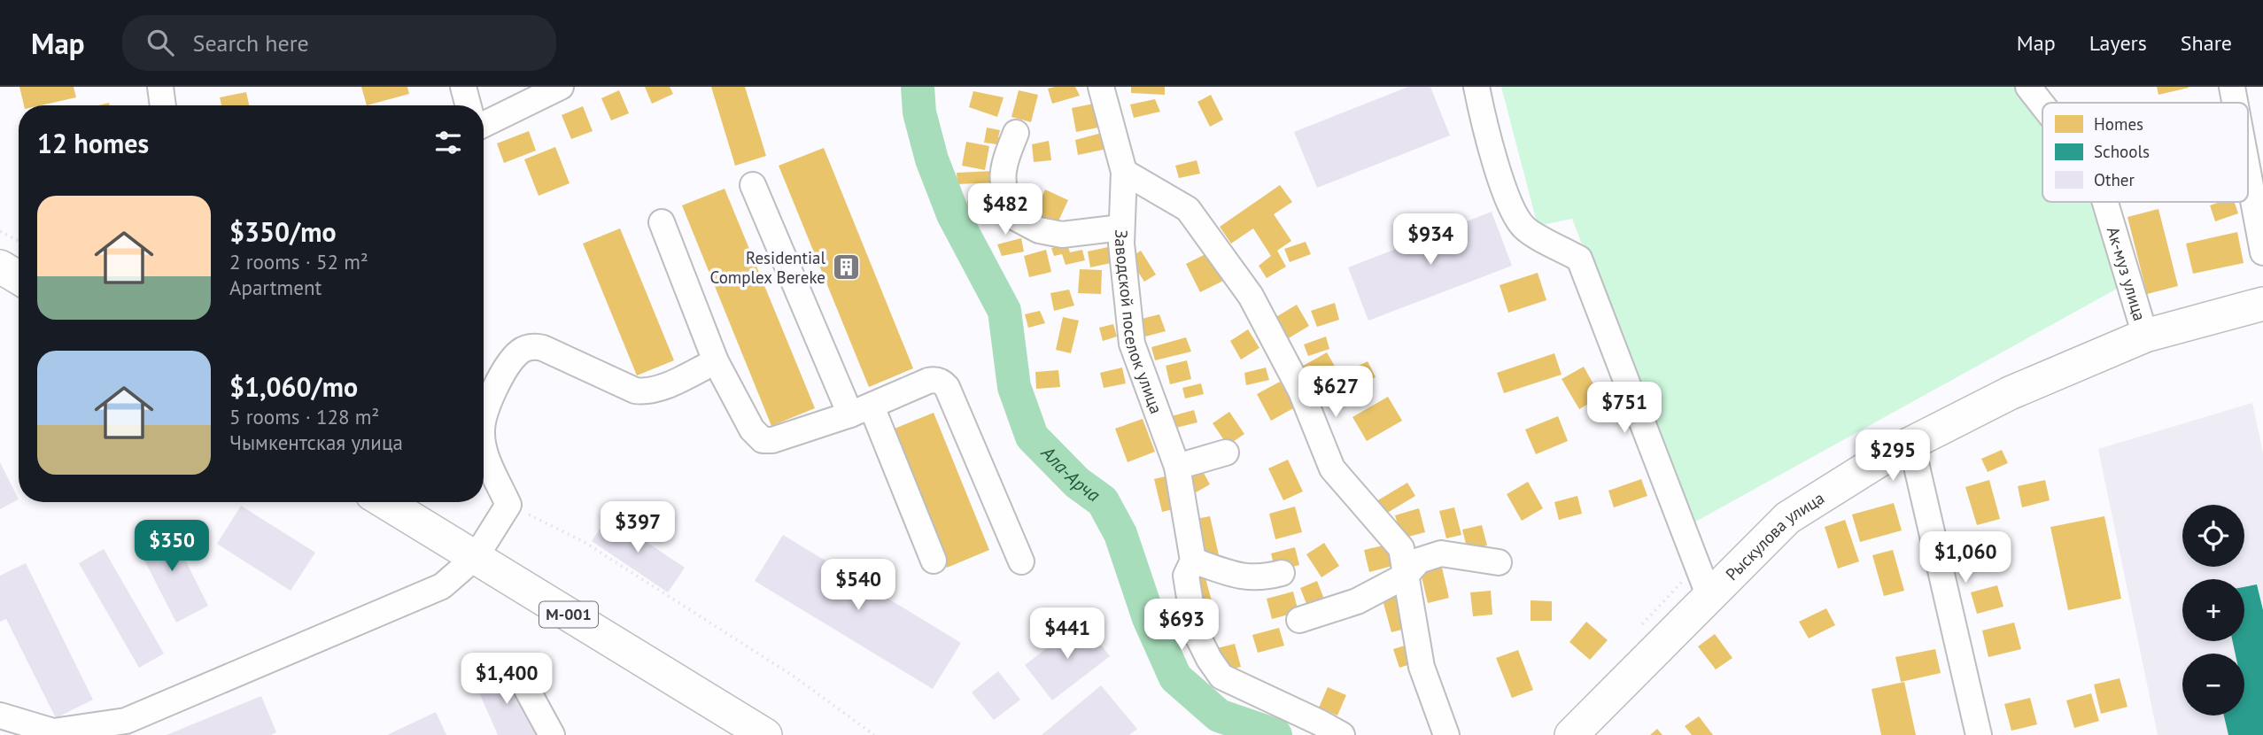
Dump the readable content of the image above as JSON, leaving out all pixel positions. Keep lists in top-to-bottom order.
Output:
{
  "streets": {
    "main road": ["Рыскулова улица", "М-001"],
    "street": ["Ак-муз улица", "Заводской поселок улица"]
  },
  "crossings": [
    ["Ак-муз улица", "Рыскулова улица"]
  ],
  "water": ["Ала-Арча"],
  "places": {
    "building": ["Residential Complex Bereke"]
  },
  "legend": ["Homes", "Schools", "Other"],
  "page": {
    "header": "Map",
    "search": "Search here",
    "nav": ["Map", "Layers", "Share"],
    "heading": "12 homes",
    "list": [
      {
        "name": "$350/mo",
        "note": "2 rooms · 52 m² · Apartment"
      },
      {
        "name": "$1,060/mo",
        "note": "5 rooms · 128 m² · Чымкентская улица"
      }
    ],
    "price": [
      "$482",
      "$934",
      "$627",
      "$751",
      "$295",
      "$397",
      "$350",
      "$1,060",
      "$540",
      "$693",
      "$441",
      "$1,400"
    ],
    "map_buttons": ["+", "−"]
  }
}
